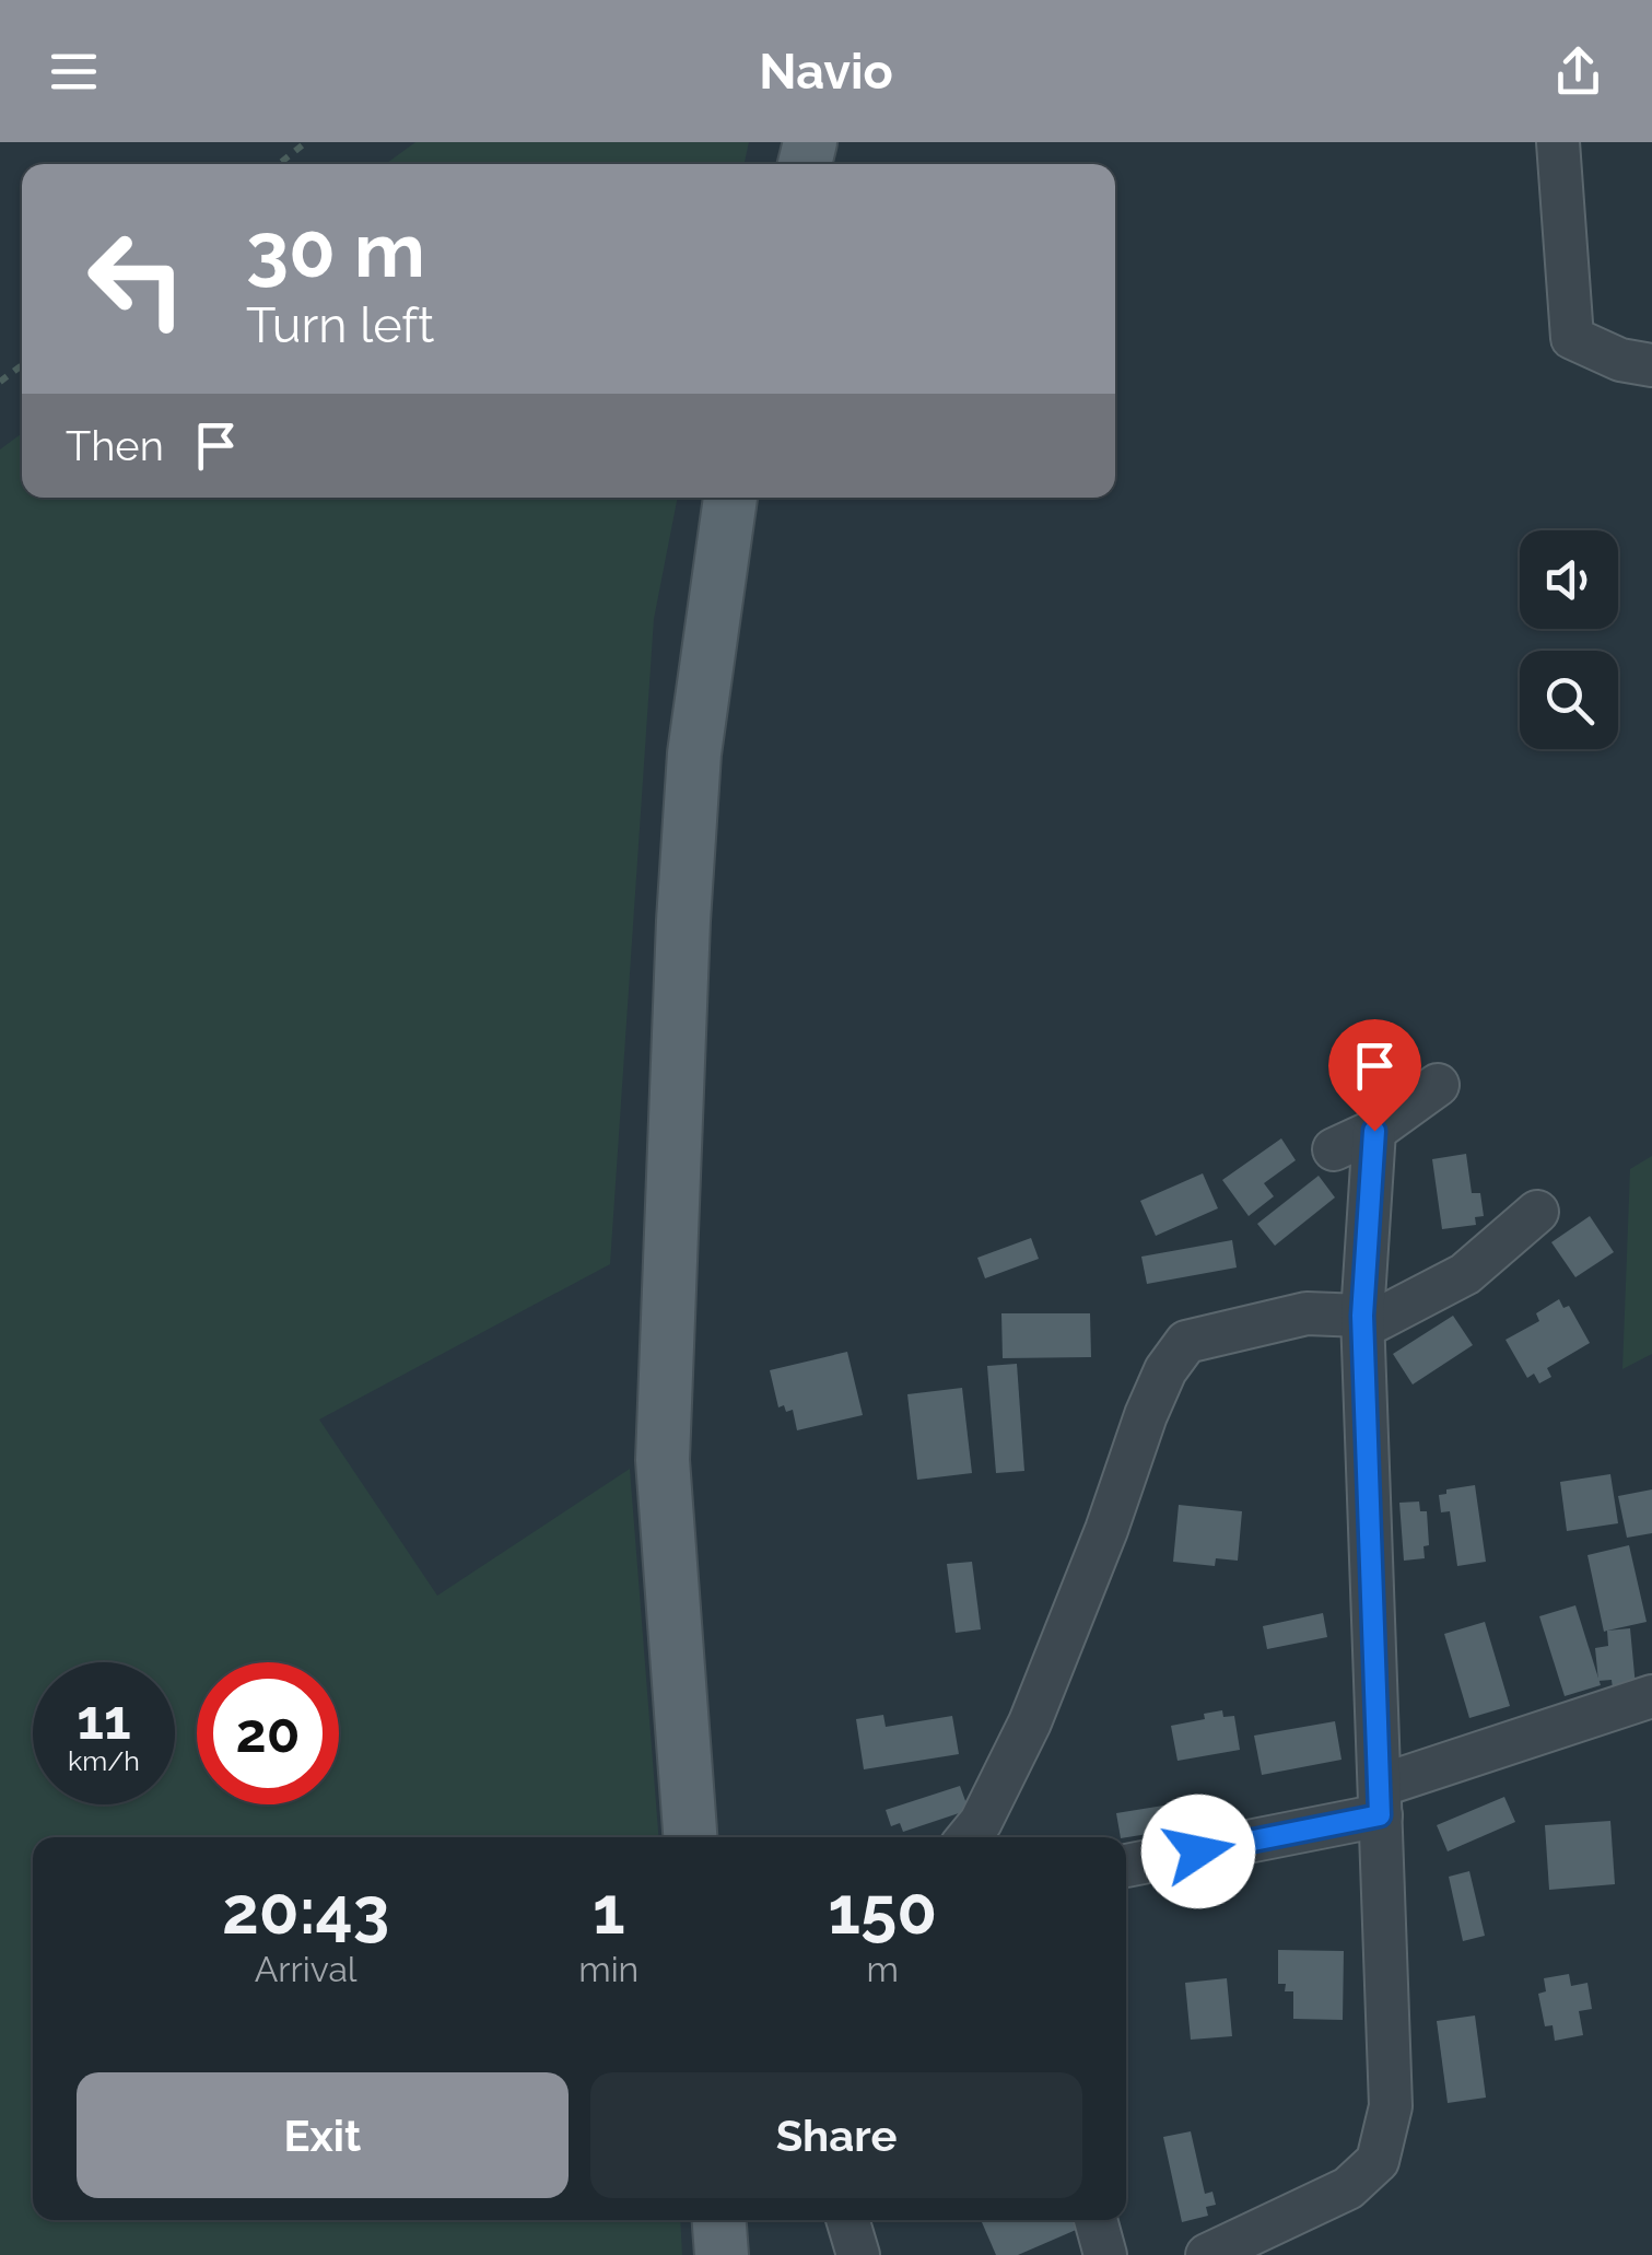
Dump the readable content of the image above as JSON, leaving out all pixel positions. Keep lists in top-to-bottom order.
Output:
{
  "page": {
    "header": "Navio",
    "turn": ["30 m", "Turn left"],
    "then": "Then",
    "speed": "11 km/h",
    "limit": "20",
    "eta": [
      "20:43",
      "Arrival",
      "1",
      "min",
      "150",
      "m"
    ],
    "buttons": ["Exit", "Share"]
  }
}
